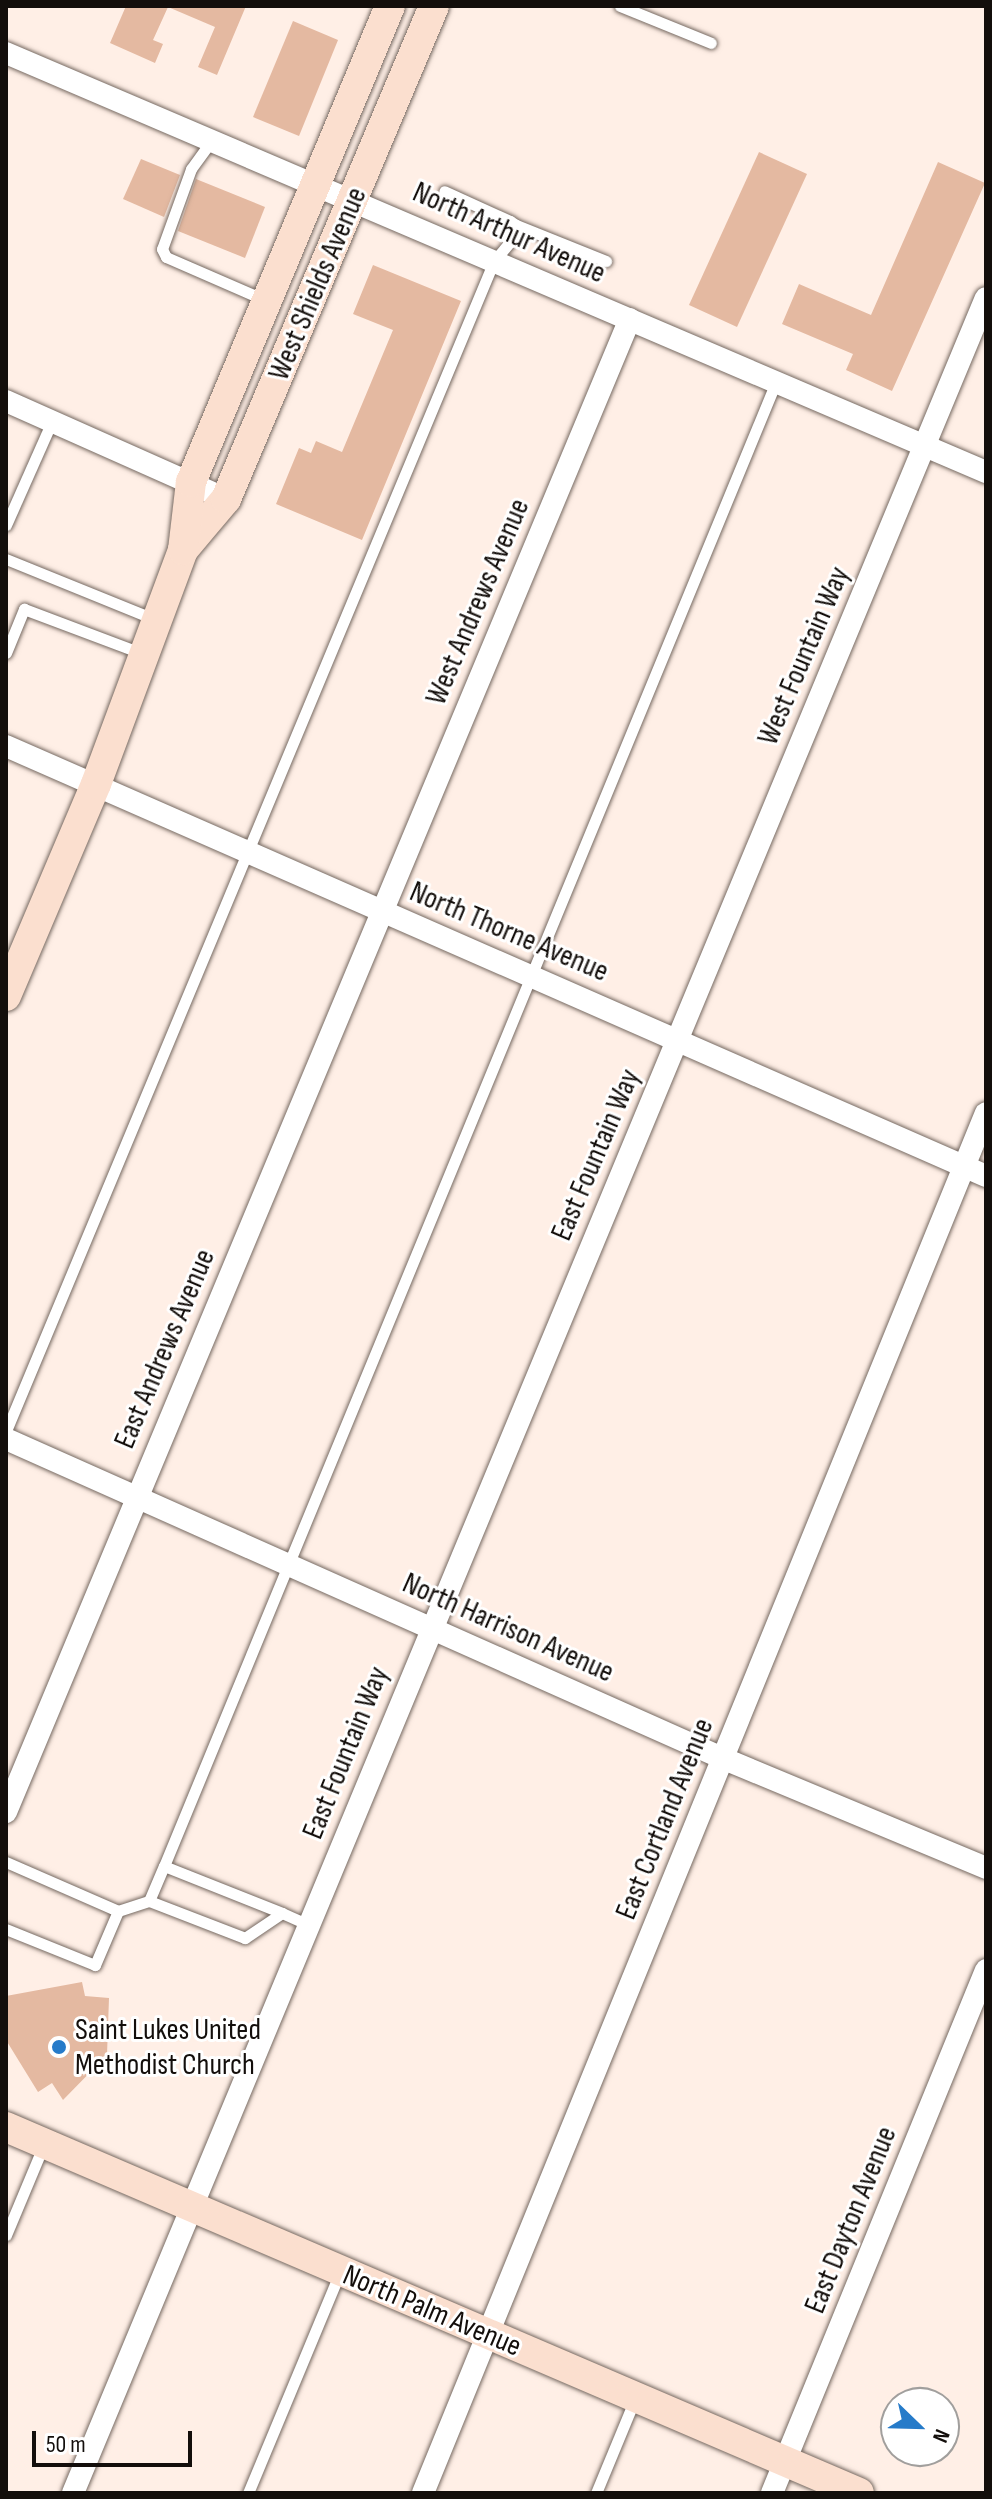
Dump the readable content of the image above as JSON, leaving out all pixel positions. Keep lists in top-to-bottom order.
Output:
{
  "streets": {
    "main road": ["West Shields Avenue", "North Palm Avenue"],
    "street": [
      "North Arthur Avenue",
      "West Andrews Avenue",
      "West Fountain Way",
      "North Thorne Avenue",
      "East Fountain Way",
      "East Andrews Avenue",
      "North Harrison Avenue",
      "East Cortland Avenue",
      "East Dayton Avenue"
    ]
  },
  "crossings": [
    ["North Arthur Avenue", "West Shields Avenue"],
    ["North Arthur Avenue", "West Andrews Avenue"],
    ["North Arthur Avenue", "West Fountain Way"],
    ["West Shields Avenue", "North Thorne Avenue"],
    ["West Andrews Avenue", "North Thorne Avenue"],
    ["West Andrews Avenue", "East Andrews Avenue"],
    ["West Fountain Way", "North Thorne Avenue"],
    ["West Fountain Way", "East Fountain Way"],
    ["North Thorne Avenue", "East Fountain Way"],
    ["North Thorne Avenue", "East Andrews Avenue"],
    ["North Thorne Avenue", "East Cortland Avenue"],
    ["East Fountain Way", "North Harrison Avenue"],
    ["East Fountain Way", "North Palm Avenue"],
    ["East Andrews Avenue", "North Harrison Avenue"],
    ["North Harrison Avenue", "East Cortland Avenue"],
    ["East Cortland Avenue", "North Palm Avenue"],
    ["East Dayton Avenue", "North Palm Avenue"]
  ],
  "places": ["Saint Lukes United Methodist Church"],
  "scale_bar": "50 m",
  "north": "bottom right"
}
